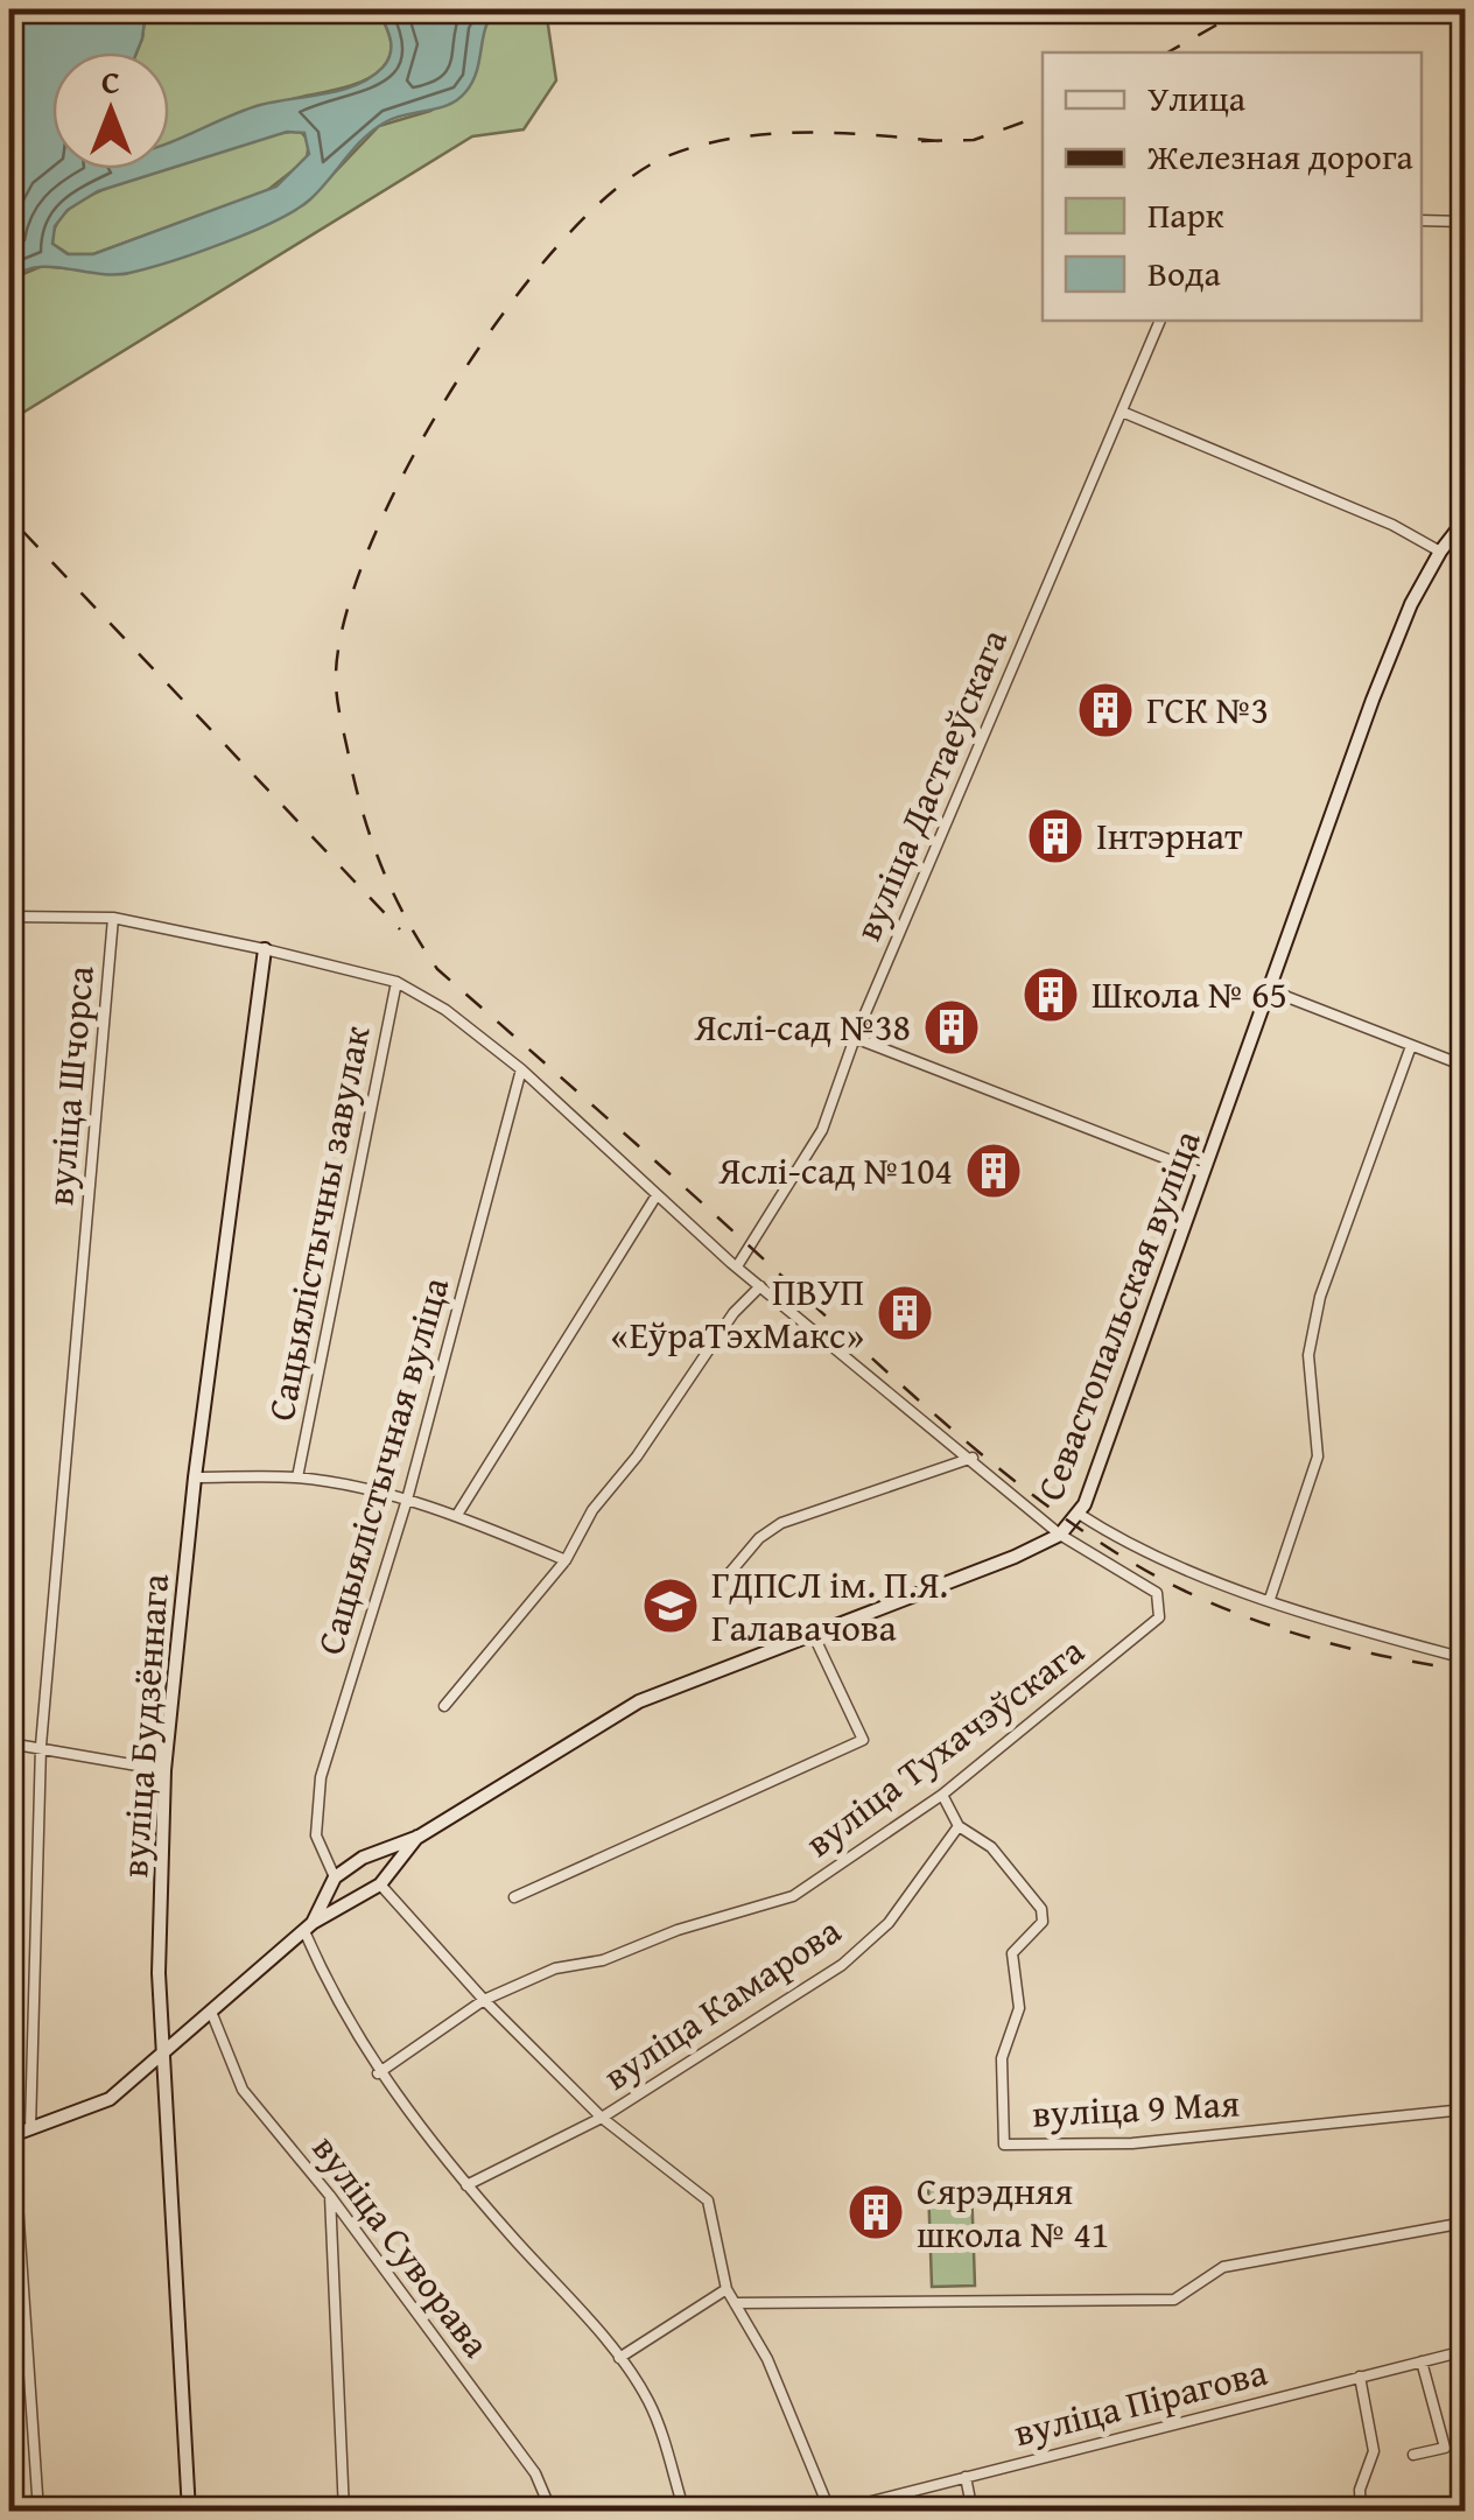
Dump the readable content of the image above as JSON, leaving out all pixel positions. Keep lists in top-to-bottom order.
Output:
{
  "streets": {
    "street": [
      "вуліца Дастаеўскага",
      "вуліца Шчорса",
      "Сацыялістычны завулак",
      "Севастопальская вуліца",
      "Сацыялістычная вуліца",
      "вуліца Будзённага",
      "вуліца Тухачэўскага",
      "вуліца Камарова",
      "вуліца 9 Мая",
      "вуліца Суворава",
      "вуліца Пірагова"
    ]
  },
  "crossings": [
    ["вуліца Шчорса", "Севастопальская вуліца"],
    ["Севастопальская вуліца", "Сацыялістычная вуліца"],
    ["Севастопальская вуліца", "вуліца Будзённага"],
    ["Севастопальская вуліца", "вуліца Тухачэўскага"],
    ["Севастопальская вуліца", "вуліца Камарова"],
    ["Севастопальская вуліца", "вуліца Суворава"],
    ["вуліца Тухачэўскага", "вуліца Камарова"],
    ["вуліца Тухачэўскага", "вуліца 9 Мая"],
    ["вуліца Камарова", "вуліца 9 Мая"],
    ["вуліца Камарова", "вуліца Пірагова"]
  ],
  "places": {
    "building": [
      "ГСК №3",
      "Інтэрнат",
      "Школа № 65",
      "Яслі-сад №38",
      "Яслі-сад №104",
      "ПВУП «ЕўраТэхМакс»",
      "Сярэдняя школа № 41"
    ],
    "school or university": ["ГДПСЛ ім. П.Я. Галавачова"]
  },
  "legend": [
    "Улица",
    "Железная дорога",
    "Парк",
    "Вода"
  ],
  "north": "top"
}
